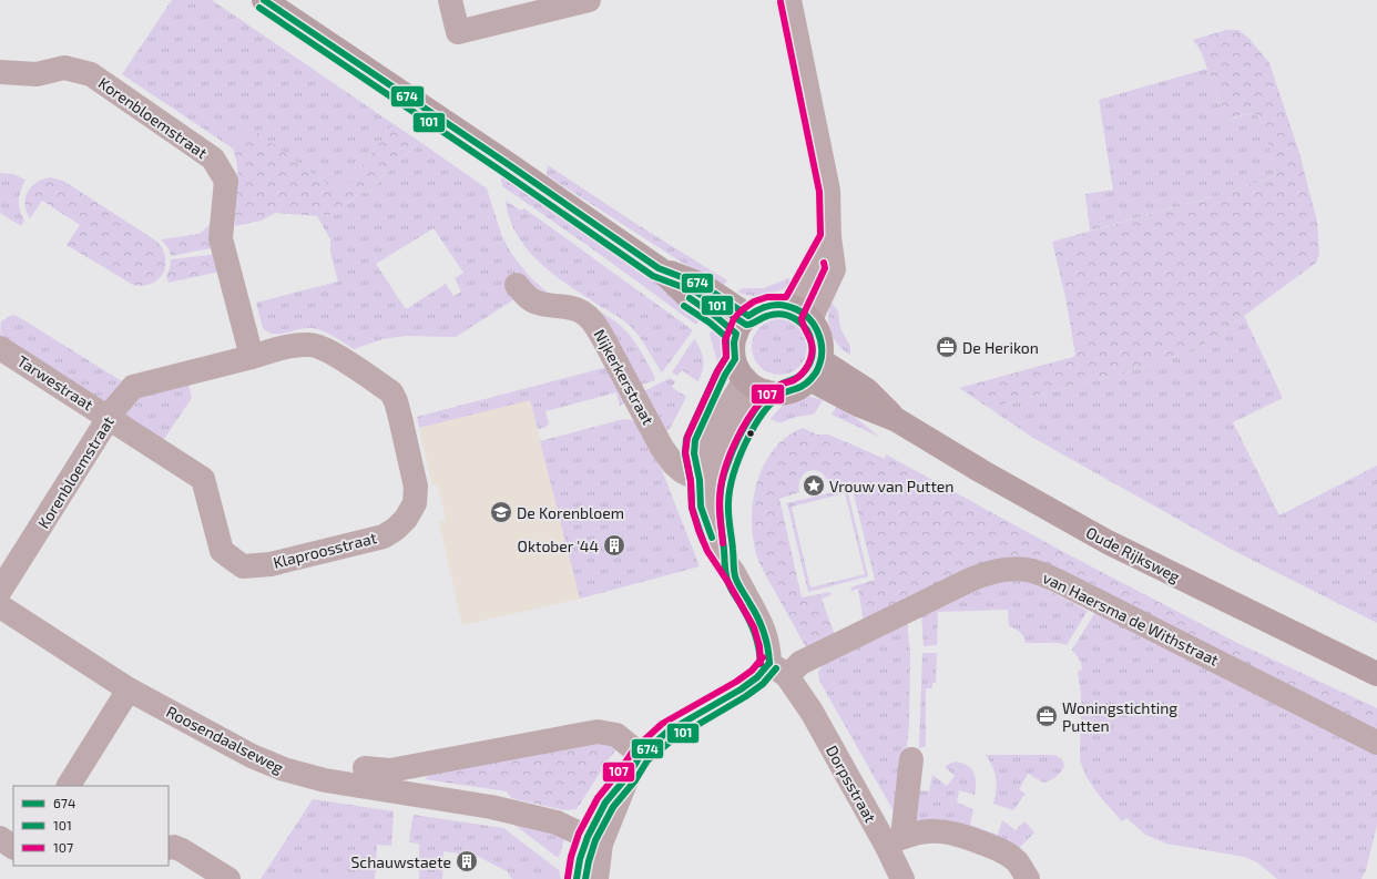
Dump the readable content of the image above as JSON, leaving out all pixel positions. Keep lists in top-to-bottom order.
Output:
{
  "streets": {
    "main road": ["Oude Rijksweg"],
    "street": [
      "Korenbloemstraat",
      "Nijkerkerstraat",
      "Tarwestraat",
      "Klaproosstraat",
      "van Haersma de Withstraat",
      "Roosendaalseweg",
      "Dorpsstraat"
    ]
  },
  "crossings": [
    ["Korenbloemstraat", "Tarwestraat"],
    ["Korenbloemstraat", "Klaproosstraat"],
    ["Nijkerkerstraat", "Dorpsstraat"],
    ["Tarwestraat", "Klaproosstraat"],
    ["Oude Rijksweg", "Dorpsstraat"],
    ["van Haersma de Withstraat", "Dorpsstraat"]
  ],
  "places": {
    "office": ["De Herikon", "Woningstichting Putten"],
    "place": ["Vrouw van Putten"],
    "school or university": ["De Korenbloem"],
    "building": ["Oktober '44", "Schauwstaete"]
  },
  "lines": ["transit line 674", "transit line 107", "transit line 101"],
  "legend": ["674", "101", "107"]
}
